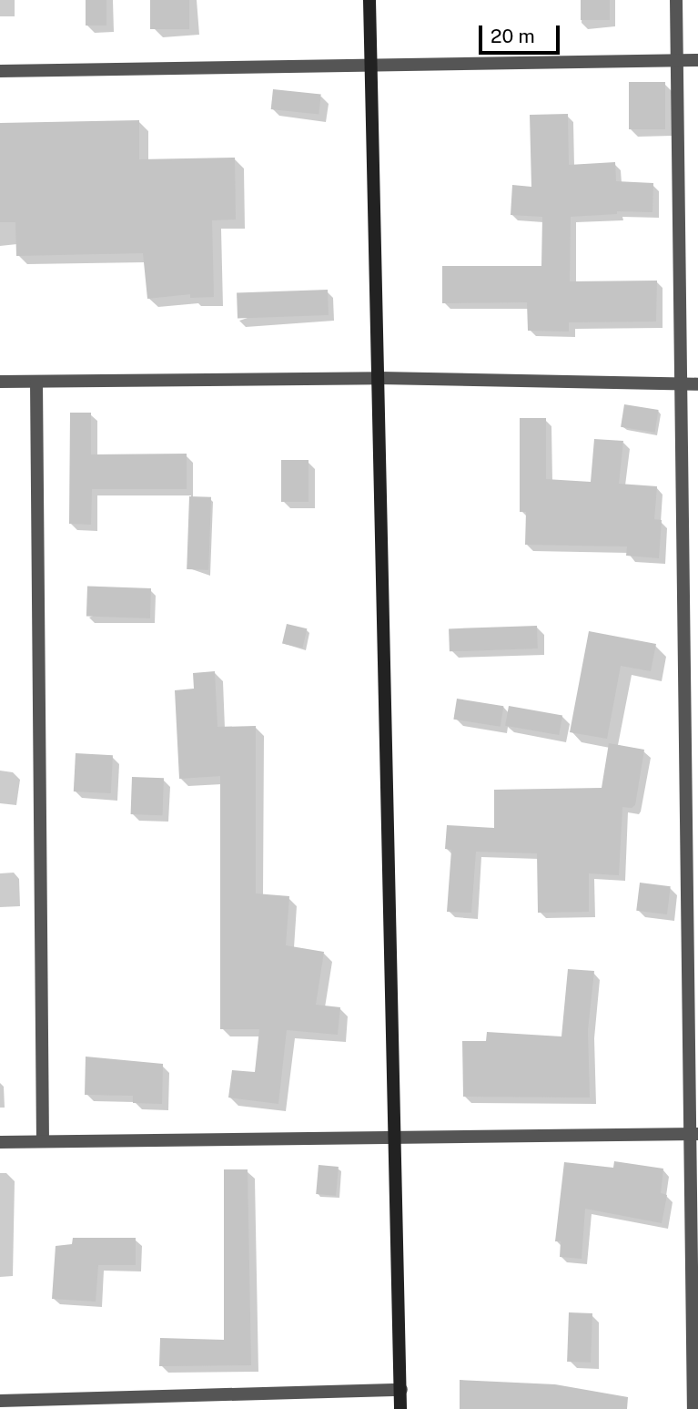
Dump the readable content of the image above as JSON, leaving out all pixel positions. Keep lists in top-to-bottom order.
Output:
{
  "scale_bar": "20 m"
}
